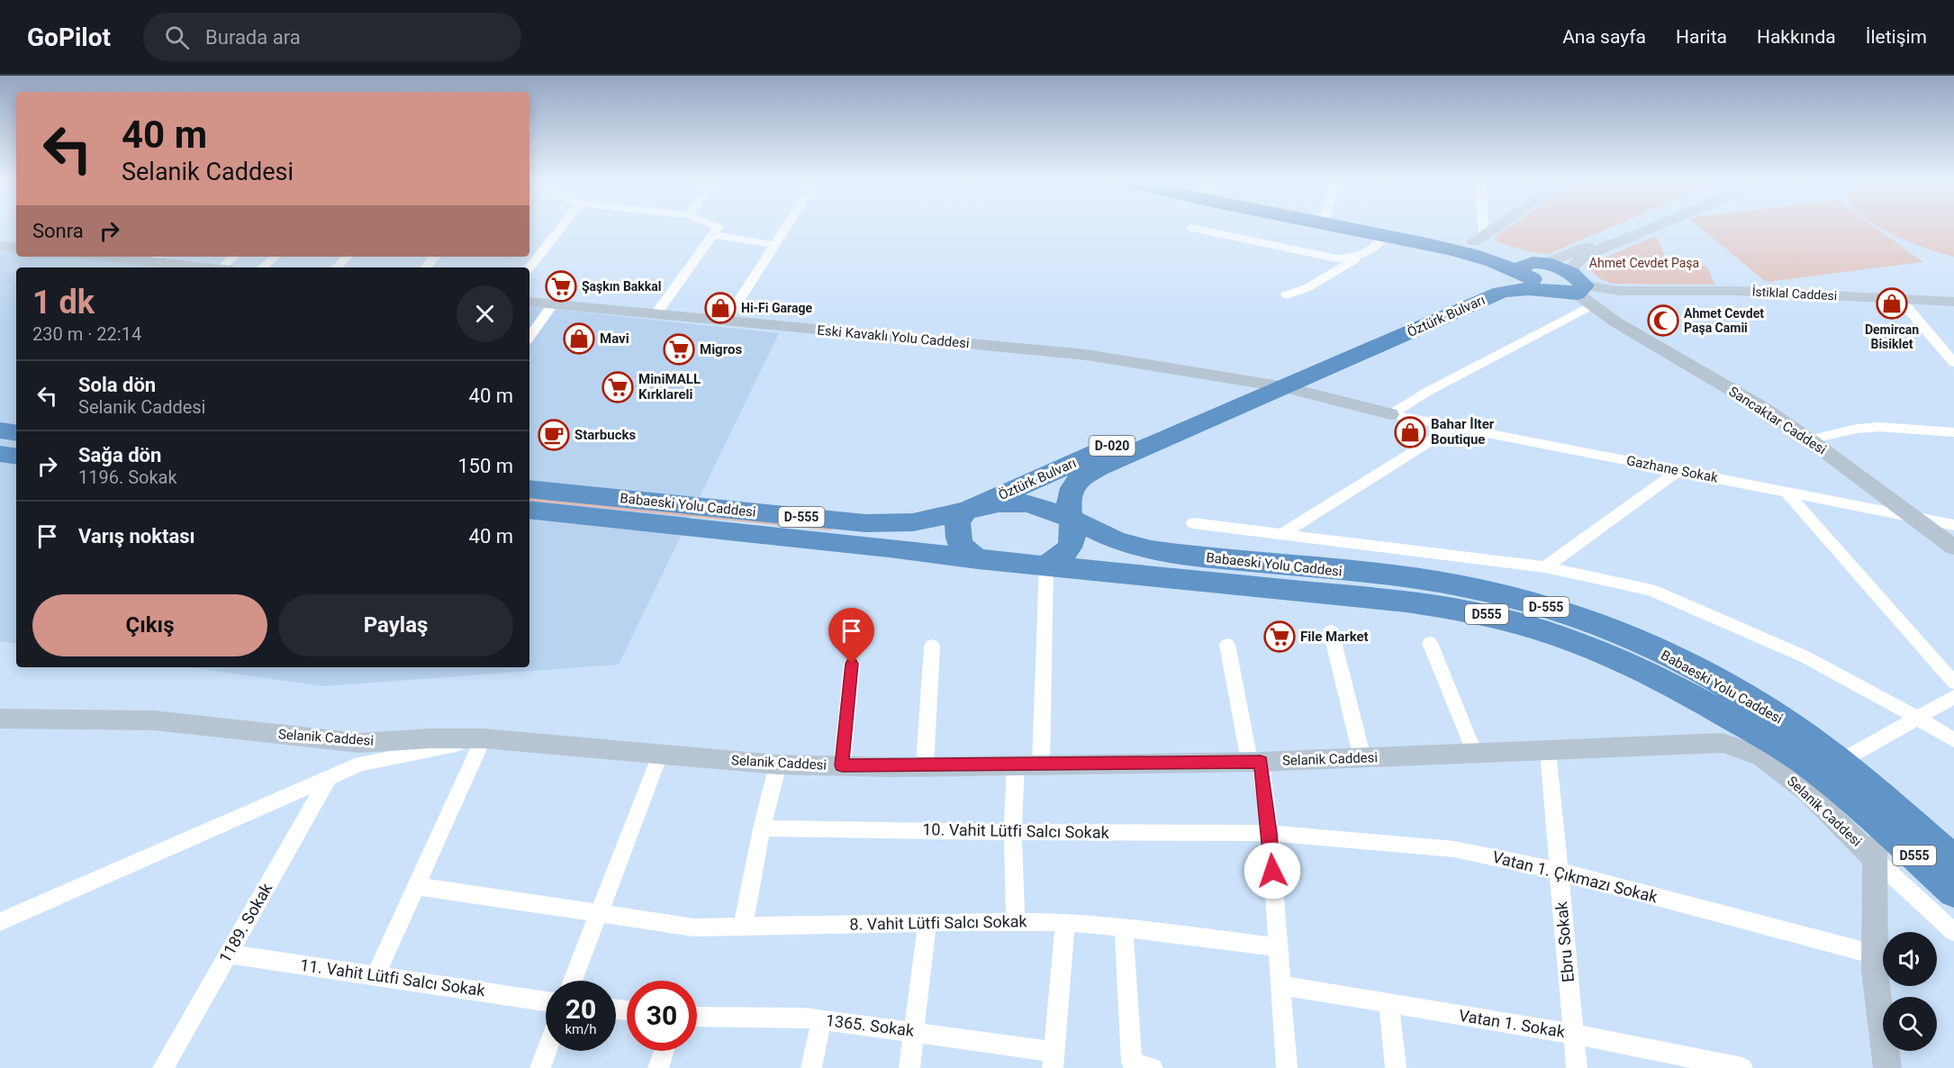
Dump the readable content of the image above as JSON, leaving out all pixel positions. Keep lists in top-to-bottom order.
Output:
{
  "streets": {
    "highway": [
      "Öztürk Bulvarı",
      "D-020",
      "Babaeski Yolu Caddesi",
      "D-555",
      "D555"
    ],
    "street": [
      "İstiklal Caddesi",
      "Eski Kavaklı Yolu Caddesi",
      "Sancaktar Caddesi",
      "Gazhane Sokak",
      "Selanik Caddesi",
      "10. Vahit Lütfi Salcı Sokak",
      "Vatan 1. Çıkmazı Sokak",
      "1189. Sokak",
      "8. Vahit Lütfi Salcı Sokak",
      "Ebru Sokak",
      "11. Vahit Lütfi Salcı Sokak",
      "Vatan 1. Sokak",
      "1365. Sokak"
    ]
  },
  "crossings": [
    ["İstiklal Caddesi", "Öztürk Bulvarı"],
    ["İstiklal Caddesi", "Sancaktar Caddesi"],
    ["Öztürk Bulvarı", "Eski Kavaklı Yolu Caddesi"],
    ["Öztürk Bulvarı", "Sancaktar Caddesi"],
    ["Öztürk Bulvarı", "Babaeski Yolu Caddesi"],
    ["Sancaktar Caddesi", "Gazhane Sokak"],
    ["Babaeski Yolu Caddesi", "D555"],
    ["Selanik Caddesi", "Ebru Sokak"],
    ["10. Vahit Lütfi Salcı Sokak", "Vatan 1. Çıkmazı Sokak"],
    ["Vatan 1. Çıkmazı Sokak", "Ebru Sokak"],
    ["1189. Sokak", "11. Vahit Lütfi Salcı Sokak"],
    ["Ebru Sokak", "Vatan 1. Sokak"]
  ],
  "parks": ["Ahmet Cevdet Paşa"],
  "places": {
    "supermarket": [
      "Şaşkın Bakkal",
      "Migros",
      "MiniMALL Kırklareli",
      "File Market"
    ],
    "shop": [
      "Demircan Bisiklet",
      "Hi-Fi Garage",
      "Mavi",
      "Bahar İlter Boutique"
    ],
    "mosque": ["Ahmet Cevdet Paşa Camii"],
    "cafe": ["Starbucks"]
  },
  "page": {
    "header": "GoPilot",
    "search": "Burada ara",
    "nav": [
      "Ana sayfa",
      "Harita",
      "Hakkında",
      "İletişim"
    ],
    "turn": ["40 m", "Selanik Caddesi"],
    "then": "Sonra",
    "heading": ["1 dk", "230 m · 22:14"],
    "list": [
      {
        "name": "Sola dön",
        "note": "Selanik Caddesi",
        "value": "40 m"
      },
      {
        "name": "Sağa dön",
        "note": "1196. Sokak",
        "value": "150 m"
      },
      {
        "name": "Varış noktası",
        "value": "40 m"
      }
    ],
    "buttons": ["Çıkış", "Paylaş"],
    "speed": "20 km/h",
    "limit": "30"
  }
}
